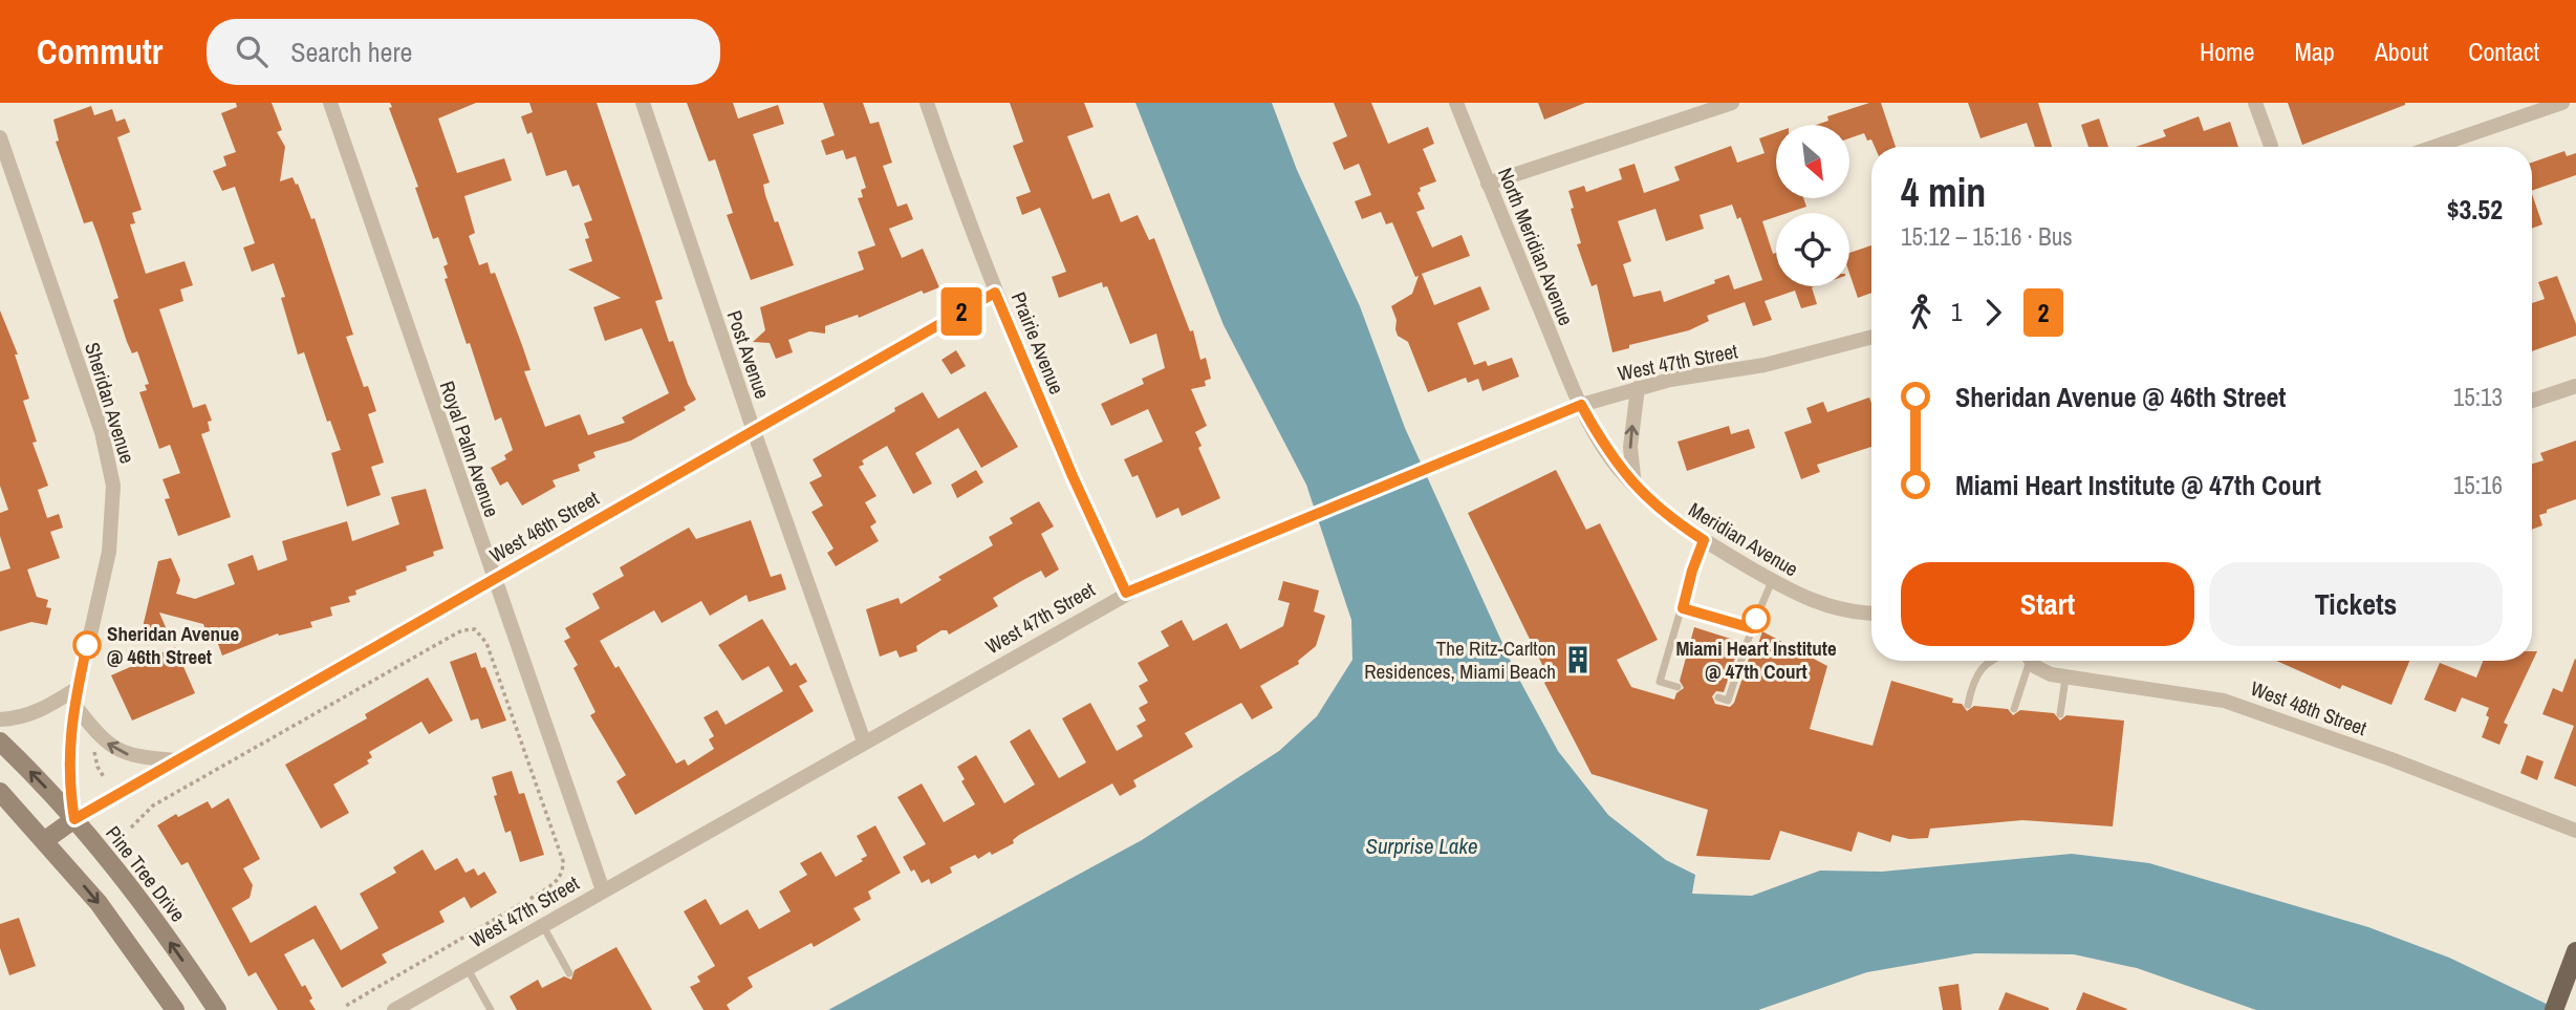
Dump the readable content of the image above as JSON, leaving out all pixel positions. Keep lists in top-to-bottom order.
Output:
{
  "streets": {
    "main road": ["Pine Tree Drive"],
    "street": [
      "North Meridian Avenue",
      "Prairie Avenue",
      "Post Avenue",
      "West 47th Street",
      "Sheridan Avenue",
      "Royal Palm Avenue",
      "West 46th Street",
      "Meridian Avenue",
      "West 48th Street"
    ]
  },
  "crossings": [
    ["North Meridian Avenue", "West 47th Street"],
    ["North Meridian Avenue", "Meridian Avenue"],
    ["Prairie Avenue", "West 47th Street"],
    ["Prairie Avenue", "West 46th Street"],
    ["Post Avenue", "West 47th Street"],
    ["Post Avenue", "West 46th Street"],
    ["West 47th Street", "Royal Palm Avenue"],
    ["West 47th Street", "Meridian Avenue"],
    ["Sheridan Avenue", "West 46th Street"],
    ["Sheridan Avenue", "Pine Tree Drive"],
    ["Royal Palm Avenue", "West 46th Street"],
    ["West 46th Street", "Pine Tree Drive"]
  ],
  "water": ["Surprise Lake"],
  "places": {
    "other": ["Miami Heart Institute @ 47th Court", "Sheridan Avenue @ 46th Street"],
    "building": ["The Ritz-Carlton Residences, Miami Beach"]
  },
  "lines": ["bus line 2"],
  "north": "bottom right",
  "page": {
    "header": "Commutr",
    "search": "Search here",
    "nav": [
      "Home",
      "Map",
      "About",
      "Contact"
    ],
    "on_map": "2",
    "heading": ["4 min", "15:12 – 15:16 · Bus", "$3.52"],
    "legs": ["1", "2"],
    "list": [
      {
        "name": "Sheridan Avenue @ 46th Street",
        "value": "15:13"
      },
      {
        "name": "Miami Heart Institute @ 47th Court",
        "value": "15:16"
      }
    ],
    "buttons": ["Start", "Tickets"]
  }
}
